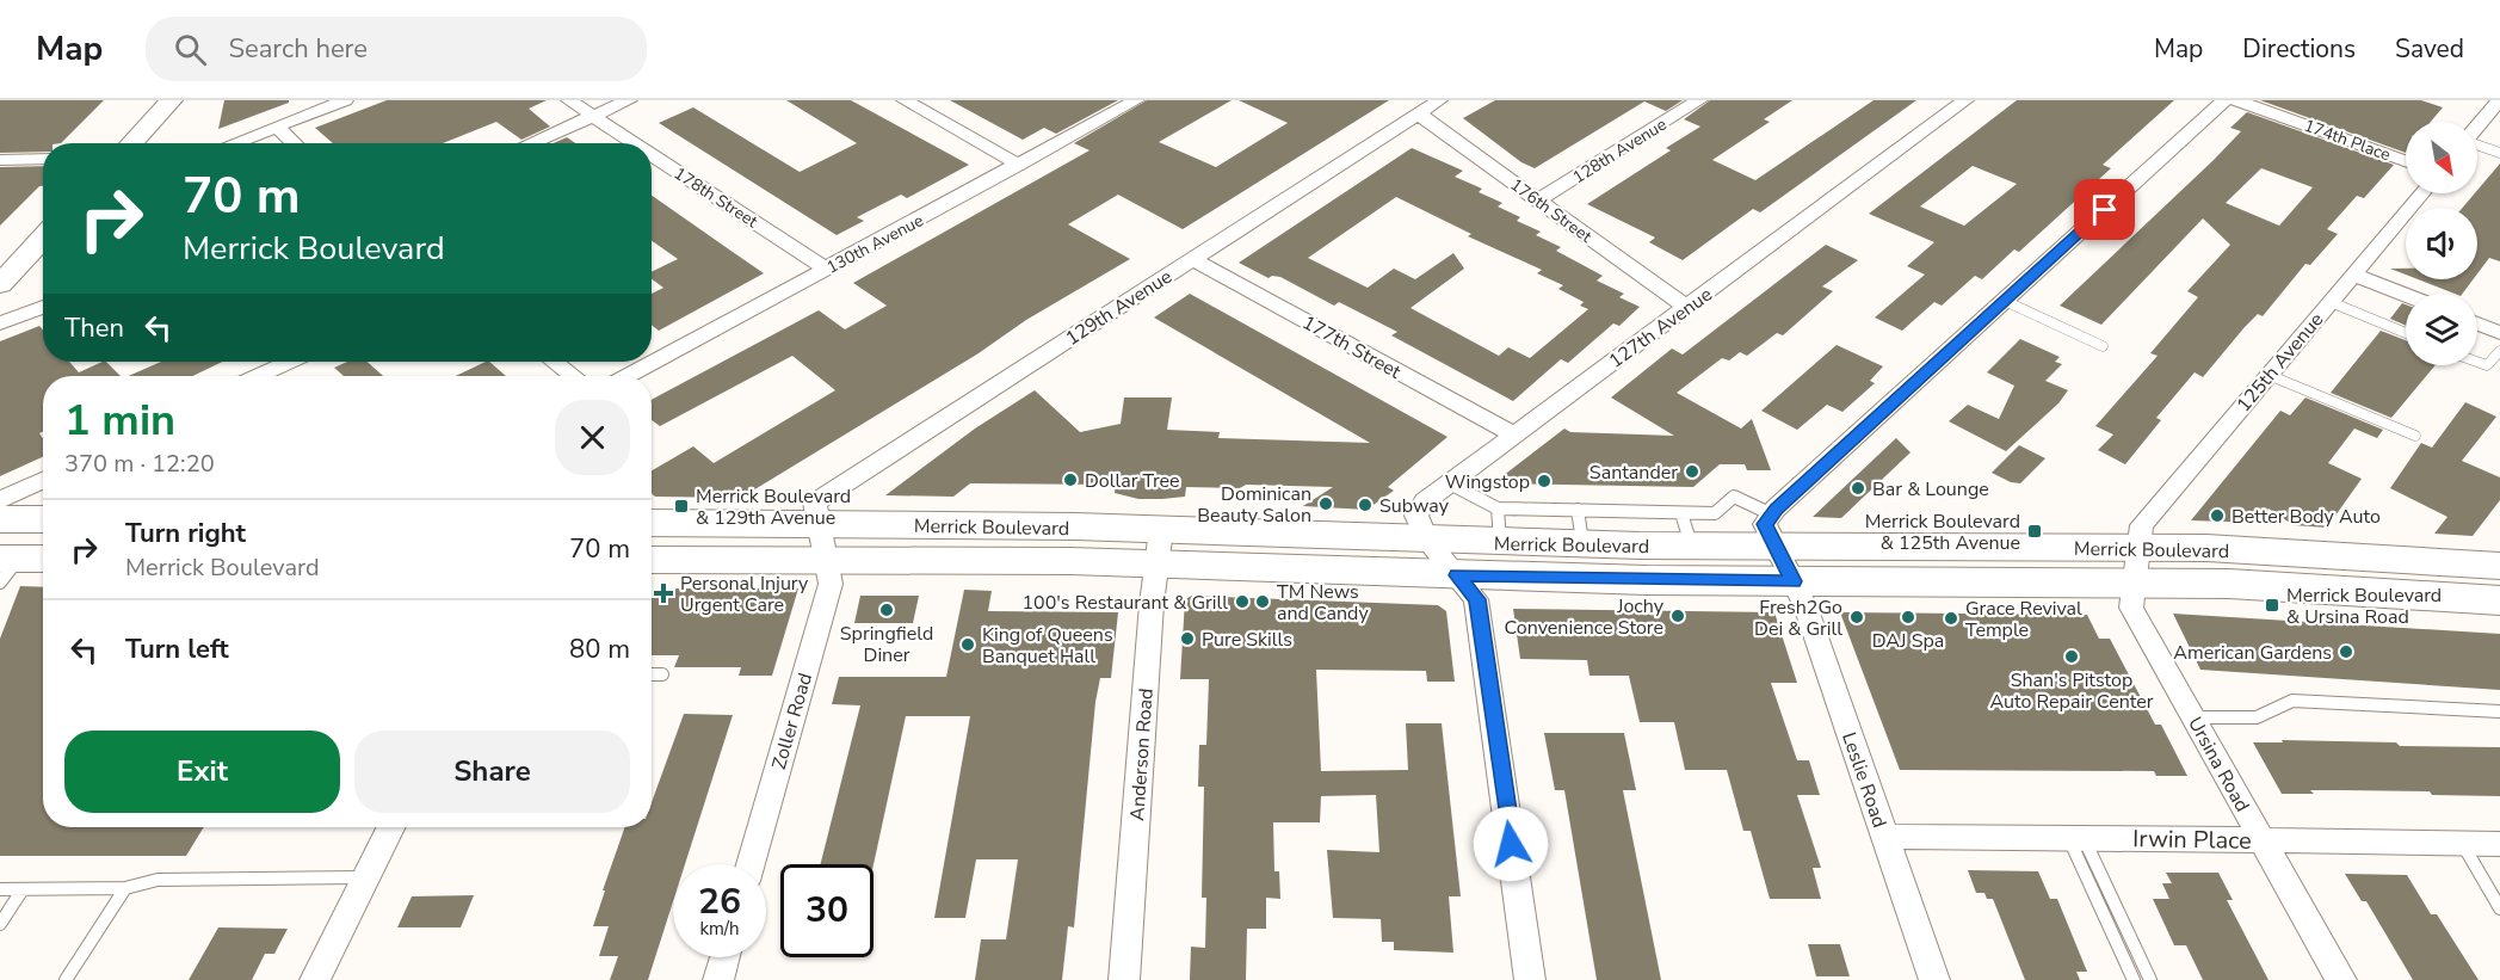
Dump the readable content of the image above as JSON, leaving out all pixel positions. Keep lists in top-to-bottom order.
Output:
{
  "streets": {
    "main road": ["Merrick Boulevard"],
    "street": [
      "174th Place",
      "128th Avenue",
      "178th Street",
      "176th Street",
      "130th Avenue",
      "129th Avenue",
      "127th Avenue",
      "177th Street",
      "125th Avenue",
      "Zoller Road",
      "Anderson Road",
      "Ursina Road",
      "Leslie Road",
      "Irwin Place"
    ]
  },
  "crossings": [
    ["128th Avenue", "176th Street"],
    ["178th Street", "130th Avenue"],
    ["176th Street", "129th Avenue"],
    ["176th Street", "127th Avenue"],
    ["129th Avenue", "177th Street"],
    ["129th Avenue", "Merrick Boulevard"],
    ["129th Avenue", "Zoller Road"],
    ["127th Avenue", "177th Street"],
    ["127th Avenue", "Merrick Boulevard"],
    ["125th Avenue", "Merrick Boulevard"],
    ["125th Avenue", "Ursina Road"],
    ["Merrick Boulevard", "Zoller Road"],
    ["Merrick Boulevard", "Anderson Road"],
    ["Merrick Boulevard", "Ursina Road"],
    ["Merrick Boulevard", "Leslie Road"],
    ["Ursina Road", "Irwin Place"],
    ["Leslie Road", "Irwin Place"]
  ],
  "places": {
    "other": [
      "Santander",
      "Dollar Tree",
      "Wingstop",
      "Bar & Lounge",
      "Dominican Beauty Salon",
      "Subway",
      "Better Body Auto",
      "100's Restaurant & Grill",
      "TM News and Candy",
      "Springfield Diner",
      "Jochy Convenience Store",
      "Fresh2Go Dei & Grill",
      "DAJ Spa",
      "Grace Revival Temple",
      "Pure Skills",
      "King of Queens Banquet Hall",
      "American Gardens",
      "Shan's Pitstop Auto Repair Center"
    ],
    "transit": ["Merrick Boulevard & 129th Avenue", "Merrick Boulevard & 125th Avenue", "Merrick Boulevard & Ursina Road"],
    "health": ["Personal Injury Urgent Care"]
  },
  "north": "bottom right",
  "page": {
    "header": "Map",
    "search": "Search here",
    "nav": ["Map", "Directions", "Saved"],
    "turn": ["70 m", "Merrick Boulevard"],
    "then": "Then",
    "heading": ["1 min", "370 m · 12:20"],
    "list": [
      {
        "name": "Turn right",
        "note": "Merrick Boulevard",
        "value": "70 m"
      },
      {
        "name": "Turn left",
        "value": "80 m"
      }
    ],
    "buttons": ["Exit", "Share"],
    "speed": "26 km/h",
    "limit": "30"
  }
}
